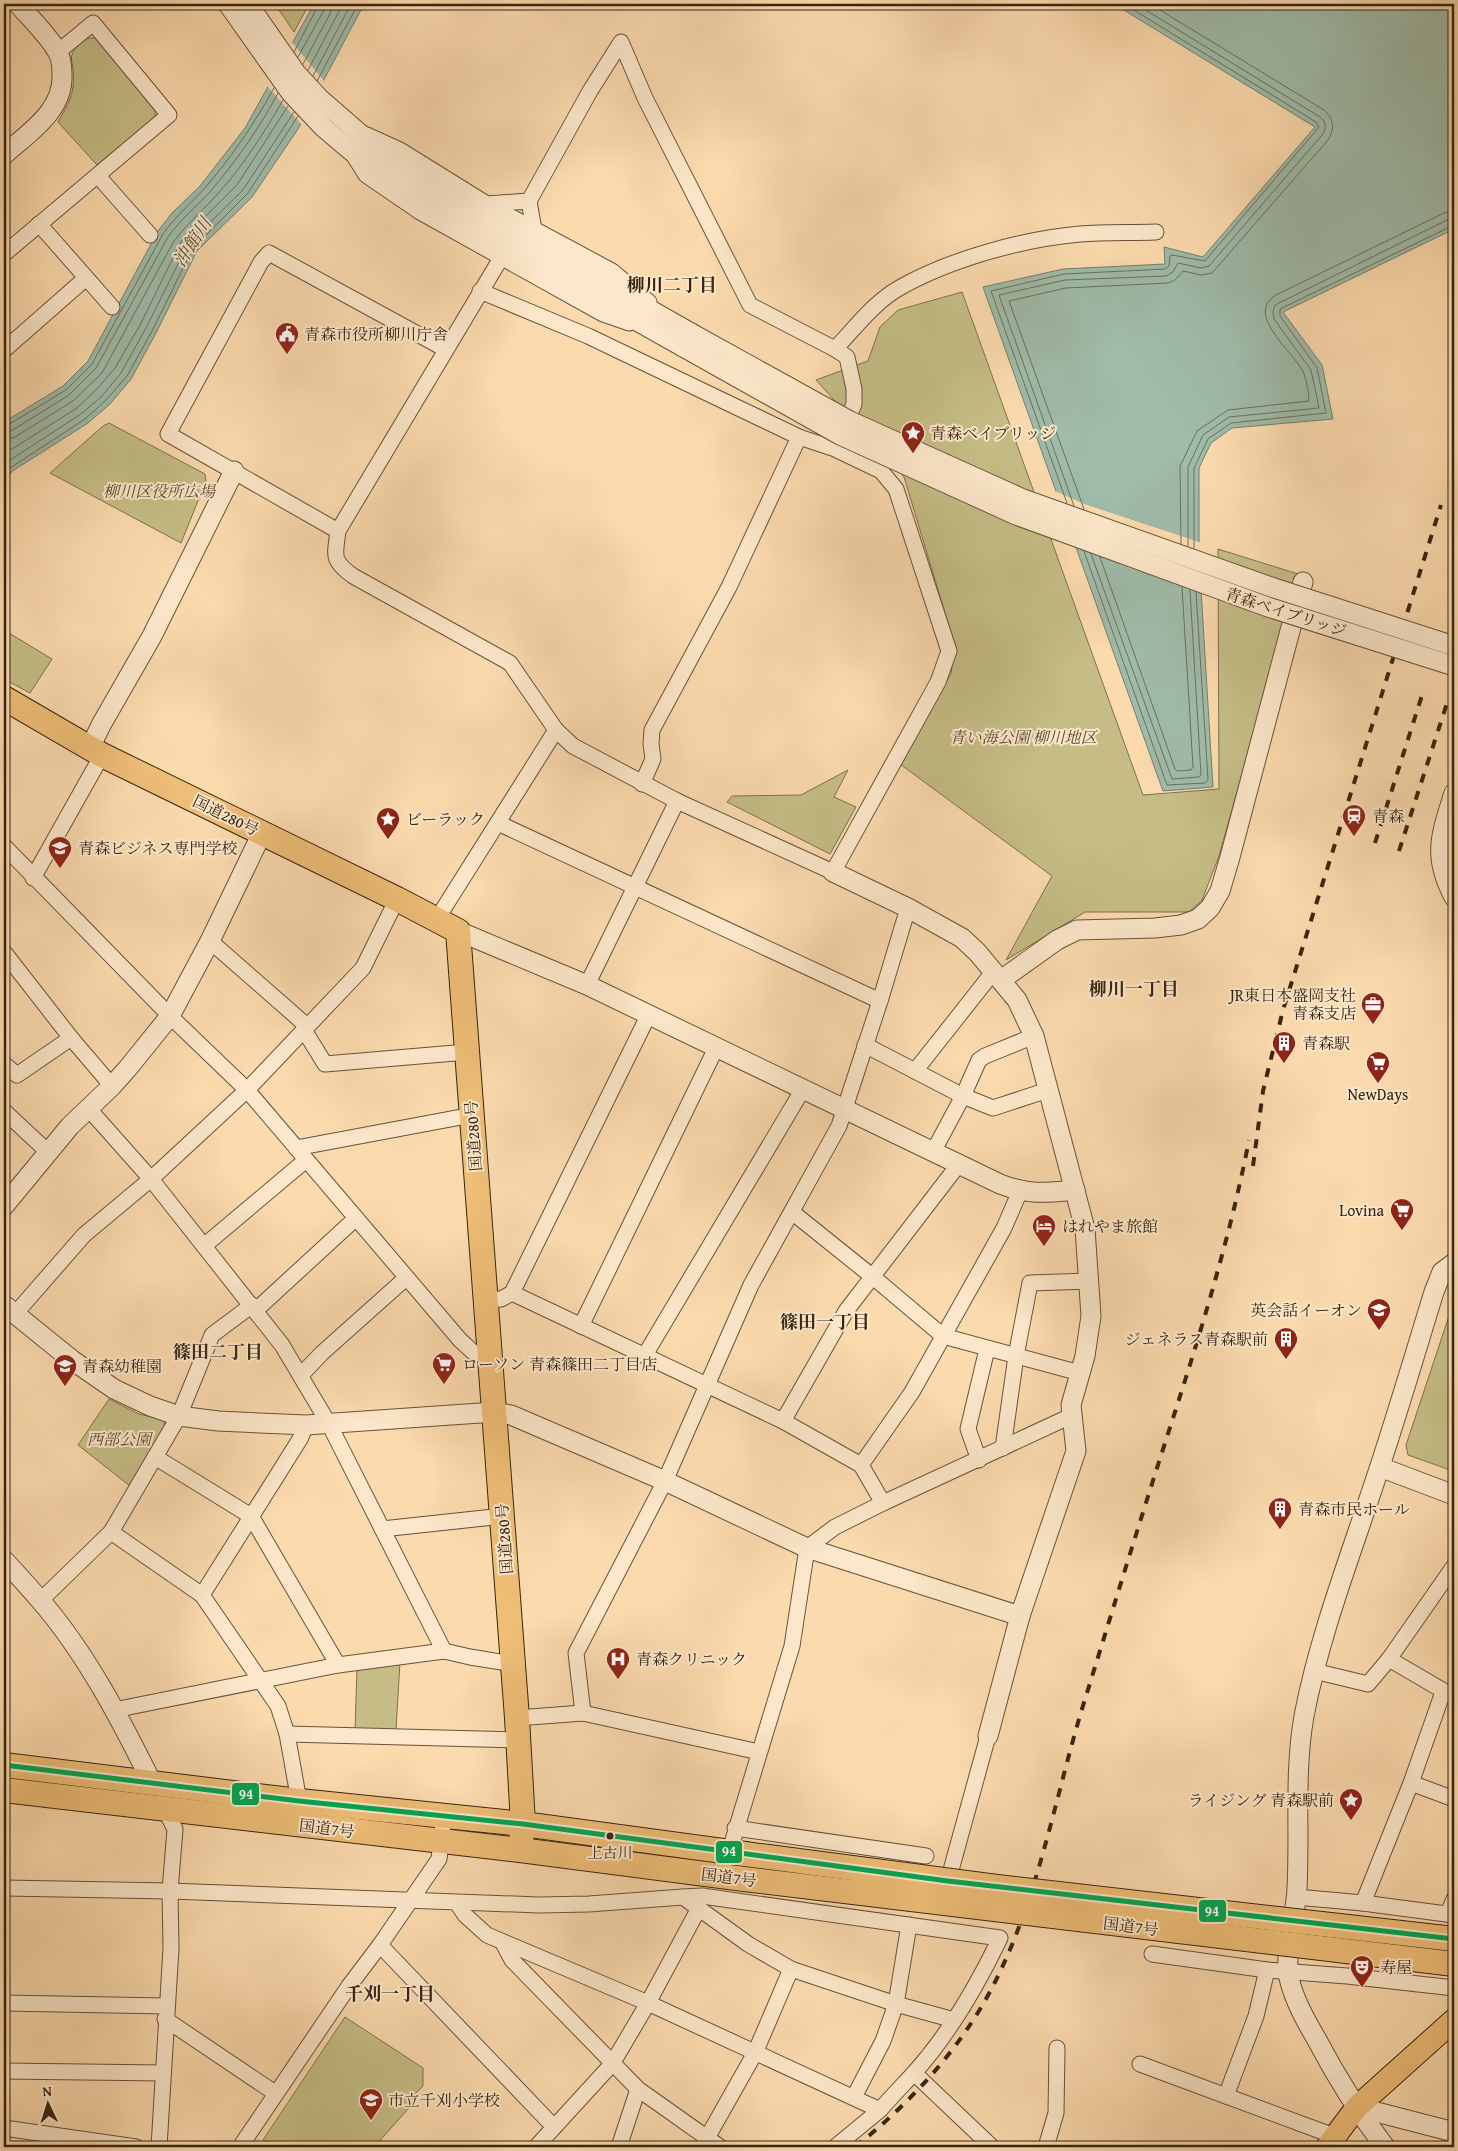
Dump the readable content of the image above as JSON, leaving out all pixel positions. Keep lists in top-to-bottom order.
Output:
{
  "streets": {
    "highway": ["国道280号", "国道7号"],
    "street": ["青森ベイブリッジ"]
  },
  "crossings": [
    ["国道280号", "国道7号"]
  ],
  "districts": [
    "柳川二丁目",
    "柳川一丁目",
    "篠田一丁目",
    "篠田二丁目",
    "千刈一丁目"
  ],
  "water": ["沖館川"],
  "parks": ["柳川区役所広場", "青い海公園 柳川地区", "西部公園"],
  "places": {
    "public building": ["青森市役所柳川庁舎"],
    "place": ["青森ベイブリッジ", "ビーラック", "ライジング 青森駅前"],
    "station": ["青森"],
    "school or university": [
      "青森ビジネス専門学校",
      "英会話イーオン",
      "青森幼稚園",
      "市立千刈小学校"
    ],
    "office": ["JR東日本盛岡支社 青森支店"],
    "building": ["青森駅", "ジェネラス青森駅前", "青森市民ホール"],
    "supermarket": ["NewDays", "Lovina", "ローソン 青森篠田二丁目店"],
    "hotel": ["はれやま旅館"],
    "hospital": ["青森クリニック"],
    "other": ["上古川"],
    "theatre": ["寿屋"]
  },
  "lines": ["transit line 94"],
  "north": "top"
}
